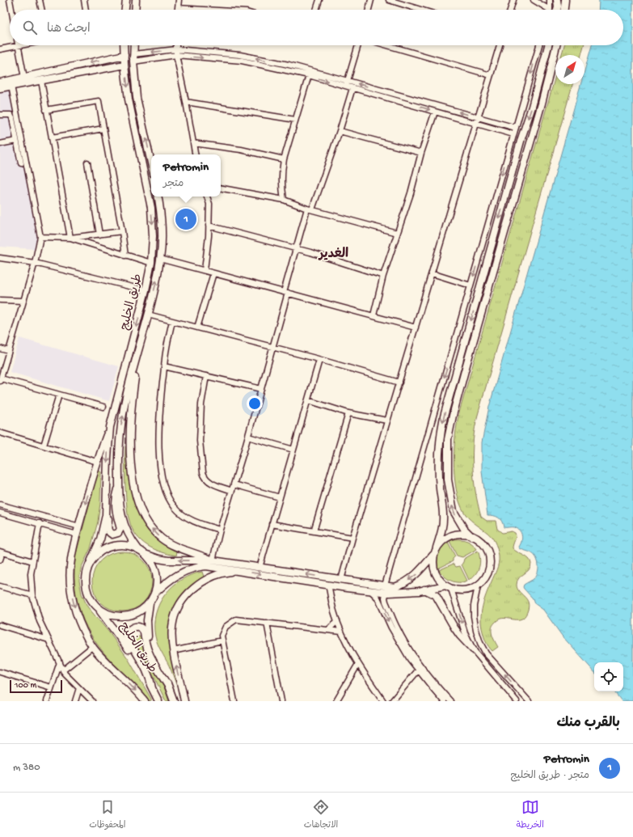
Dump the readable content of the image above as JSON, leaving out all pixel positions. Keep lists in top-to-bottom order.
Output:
{
  "streets": {
    "main road": ["طريق الخليج"]
  },
  "districts": ["الغدير"],
  "scale_bar": "100 m",
  "north": "top right",
  "page": {
    "search": "ابحث هنا",
    "popup": ["Petromin", "متجر"],
    "pins": "1",
    "scale": "100 m",
    "heading": "بالقرب منك",
    "list": [
      {
        "mark": "1",
        "name": "Petromin",
        "note": "متجر · طريق الخليج",
        "value": "380 m"
      }
    ],
    "nav": ["الخريطة", "الاتجاهات", "المحفوظات"]
  }
}
